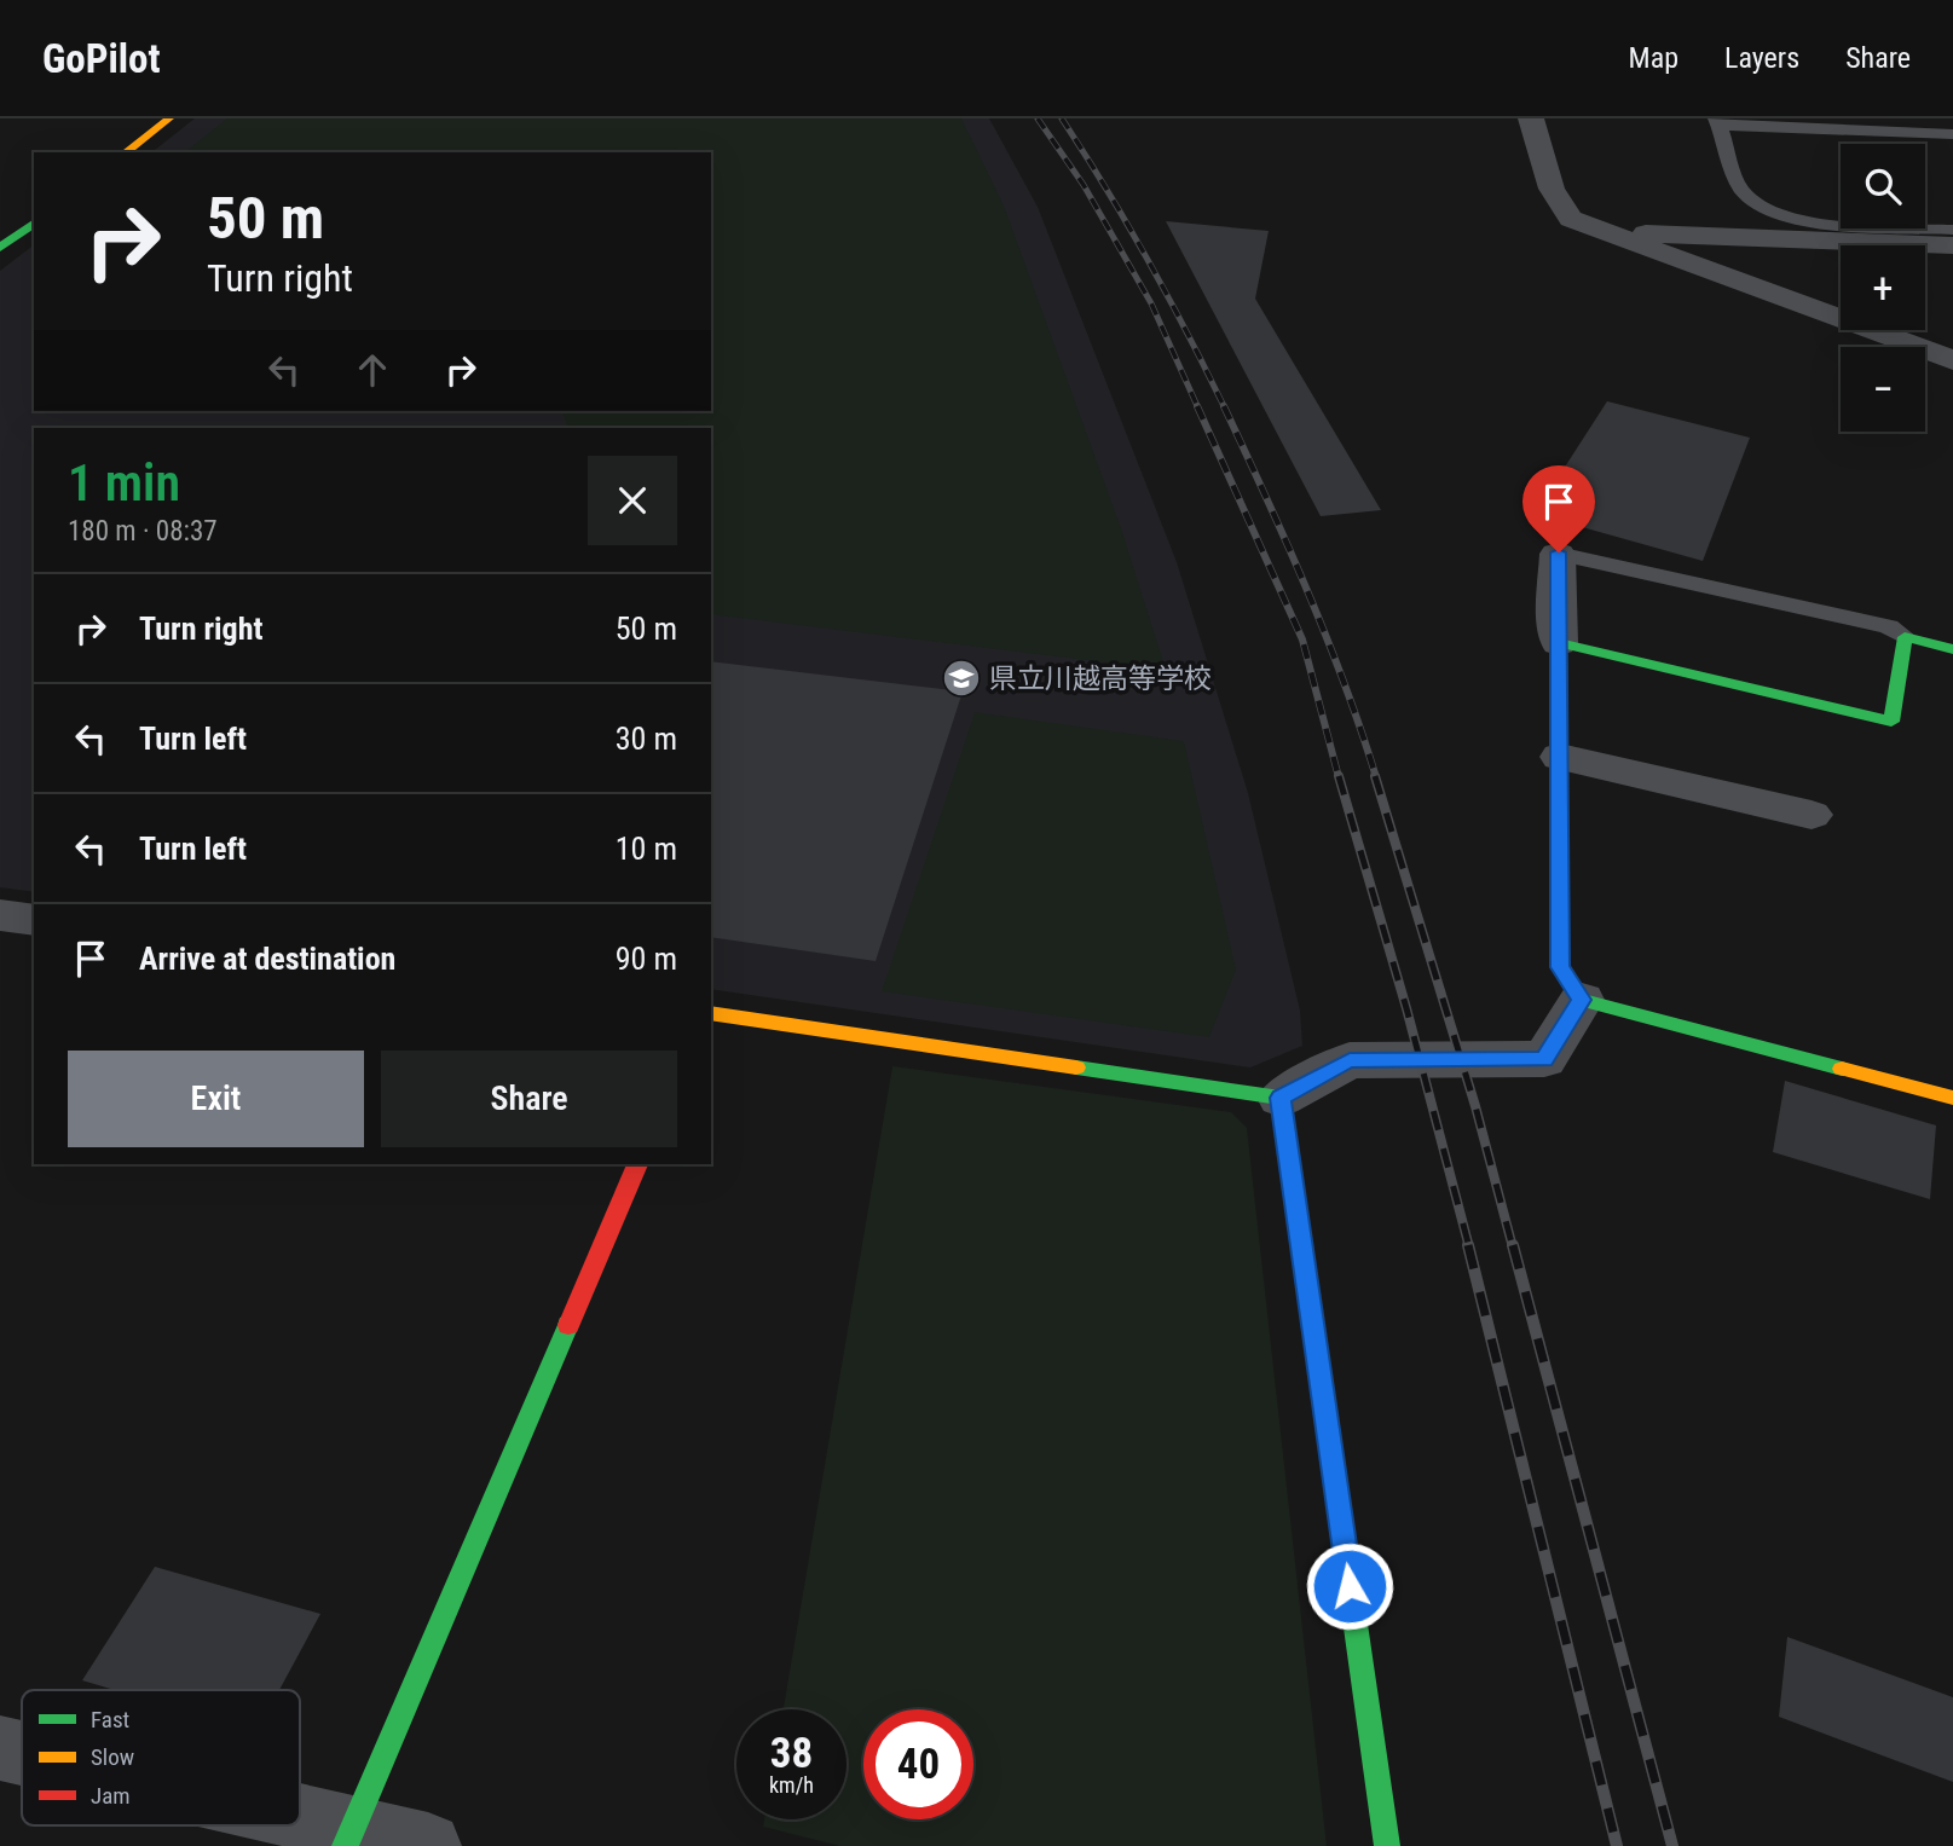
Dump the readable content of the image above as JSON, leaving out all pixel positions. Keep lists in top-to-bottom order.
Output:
{
  "places": {
    "school or university": ["県立川越高等学校"]
  },
  "legend": ["Fast", "Slow", "Jam"],
  "page": {
    "header": "GoPilot",
    "nav": ["Map", "Layers", "Share"],
    "map_buttons": ["+", "−"],
    "turn": ["50 m", "Turn right"],
    "heading": ["1 min", "180 m · 08:37"],
    "list": [
      {
        "name": "Turn right",
        "value": "50 m"
      },
      {
        "name": "Turn left",
        "value": "30 m"
      },
      {
        "name": "Turn left",
        "value": "10 m"
      },
      {
        "name": "Arrive at destination",
        "value": "90 m"
      }
    ],
    "buttons": ["Exit", "Share"],
    "speed": "38 km/h",
    "limit": "40"
  }
}
